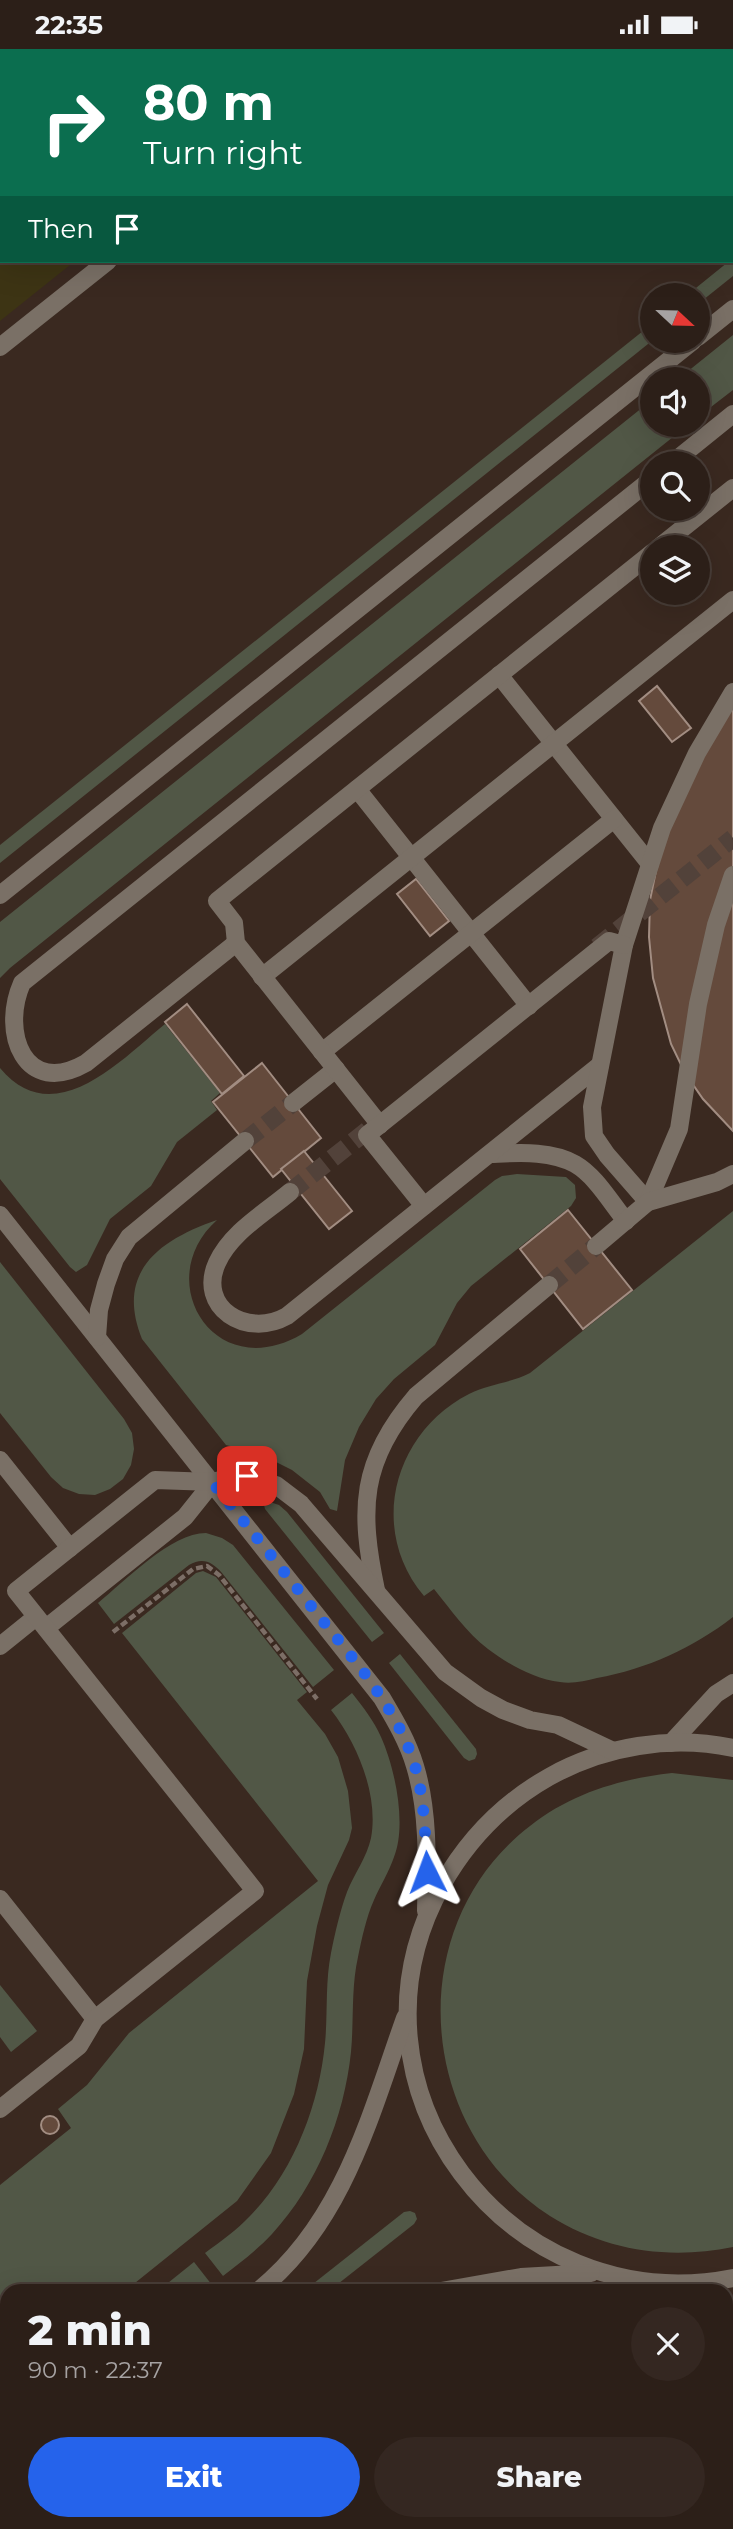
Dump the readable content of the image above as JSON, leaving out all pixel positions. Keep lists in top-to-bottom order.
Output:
{
  "north": "right",
  "page": {
    "status": "22:35",
    "turn": ["80 m", "Turn right"],
    "then": "Then",
    "heading": ["2 min", "90 m · 22:37"],
    "buttons": ["Exit", "Share"]
  }
}
